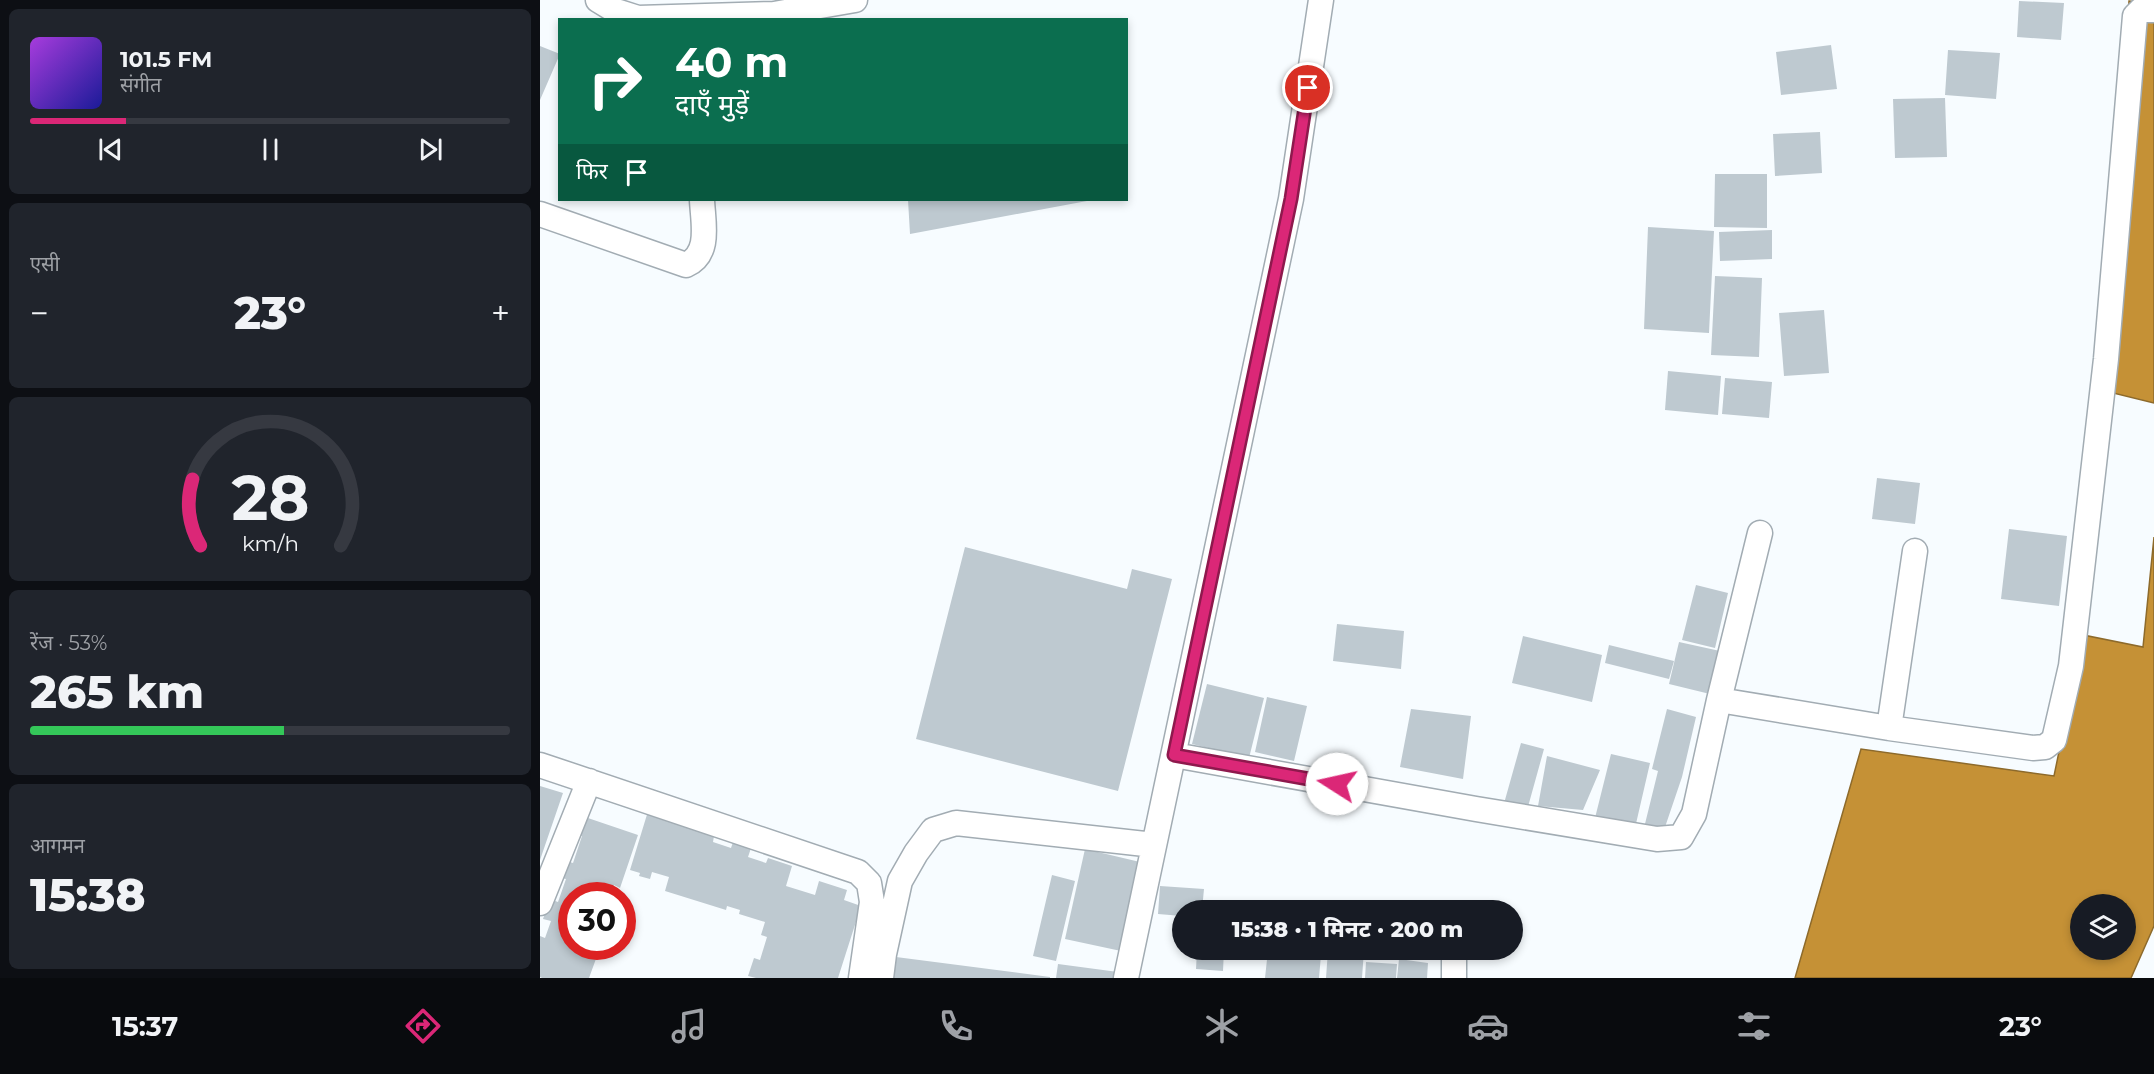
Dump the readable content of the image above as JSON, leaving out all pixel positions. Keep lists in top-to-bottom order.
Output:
{
  "page": {
    "turn": ["40 m", "दाएँ मुड़ें"],
    "song": ["101.5 FM", "संगीत"],
    "then": "फिर",
    "tile": [
      "एसी",
      ["रेंज · 53%", "265 km"],
      ["आगमन", "15:38"]
    ],
    "heat": ["−", "23°", "+"],
    "limit": "30",
    "trip": "15:38 · 1 मिनट · 200 m",
    "tabs": ["15:37", "23°"],
    "gauge": ["28", "km/h"]
  }
}
